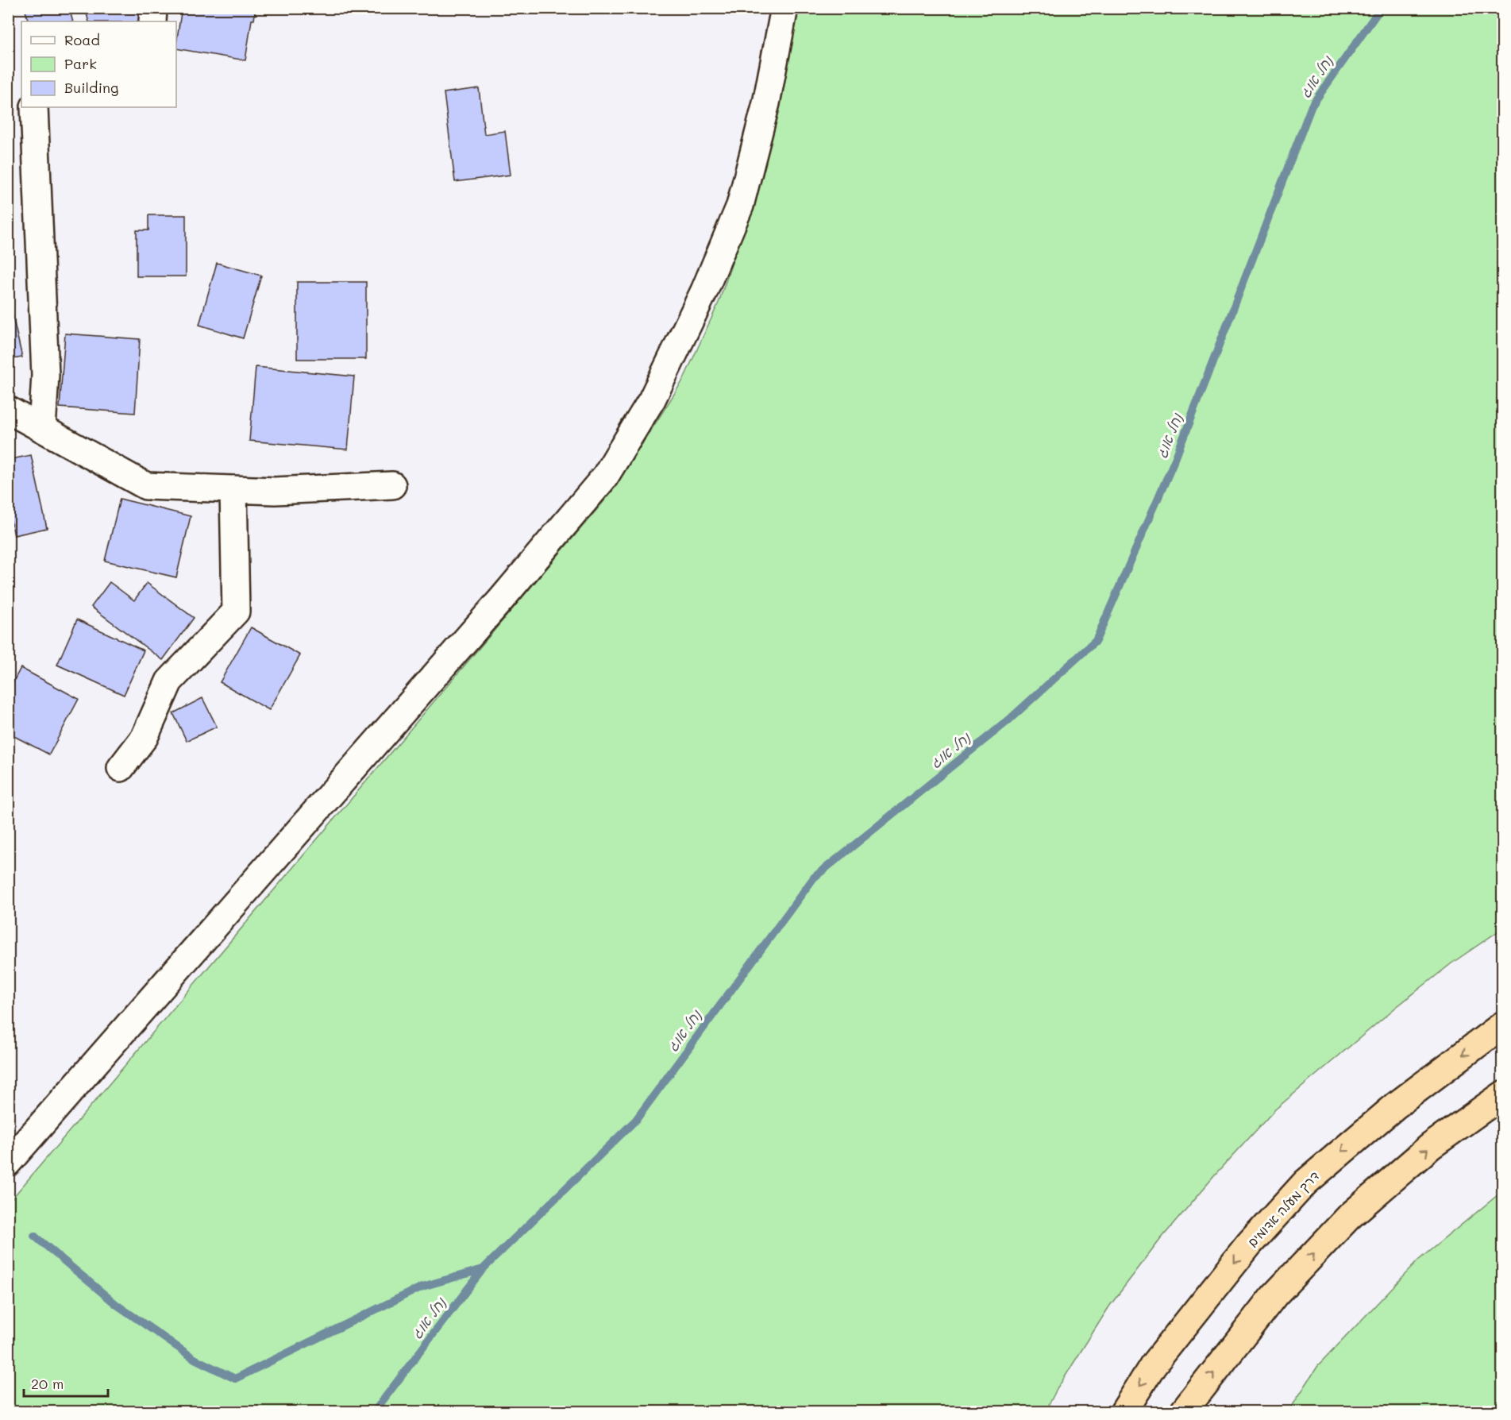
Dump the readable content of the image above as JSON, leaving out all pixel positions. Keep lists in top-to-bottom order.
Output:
{
  "streets": {
    "highway": ["דרך מעלה אדומים"]
  },
  "water": ["נחל אוג"],
  "legend": ["Road", "Park", "Building"],
  "scale_bar": "20 m"
}
